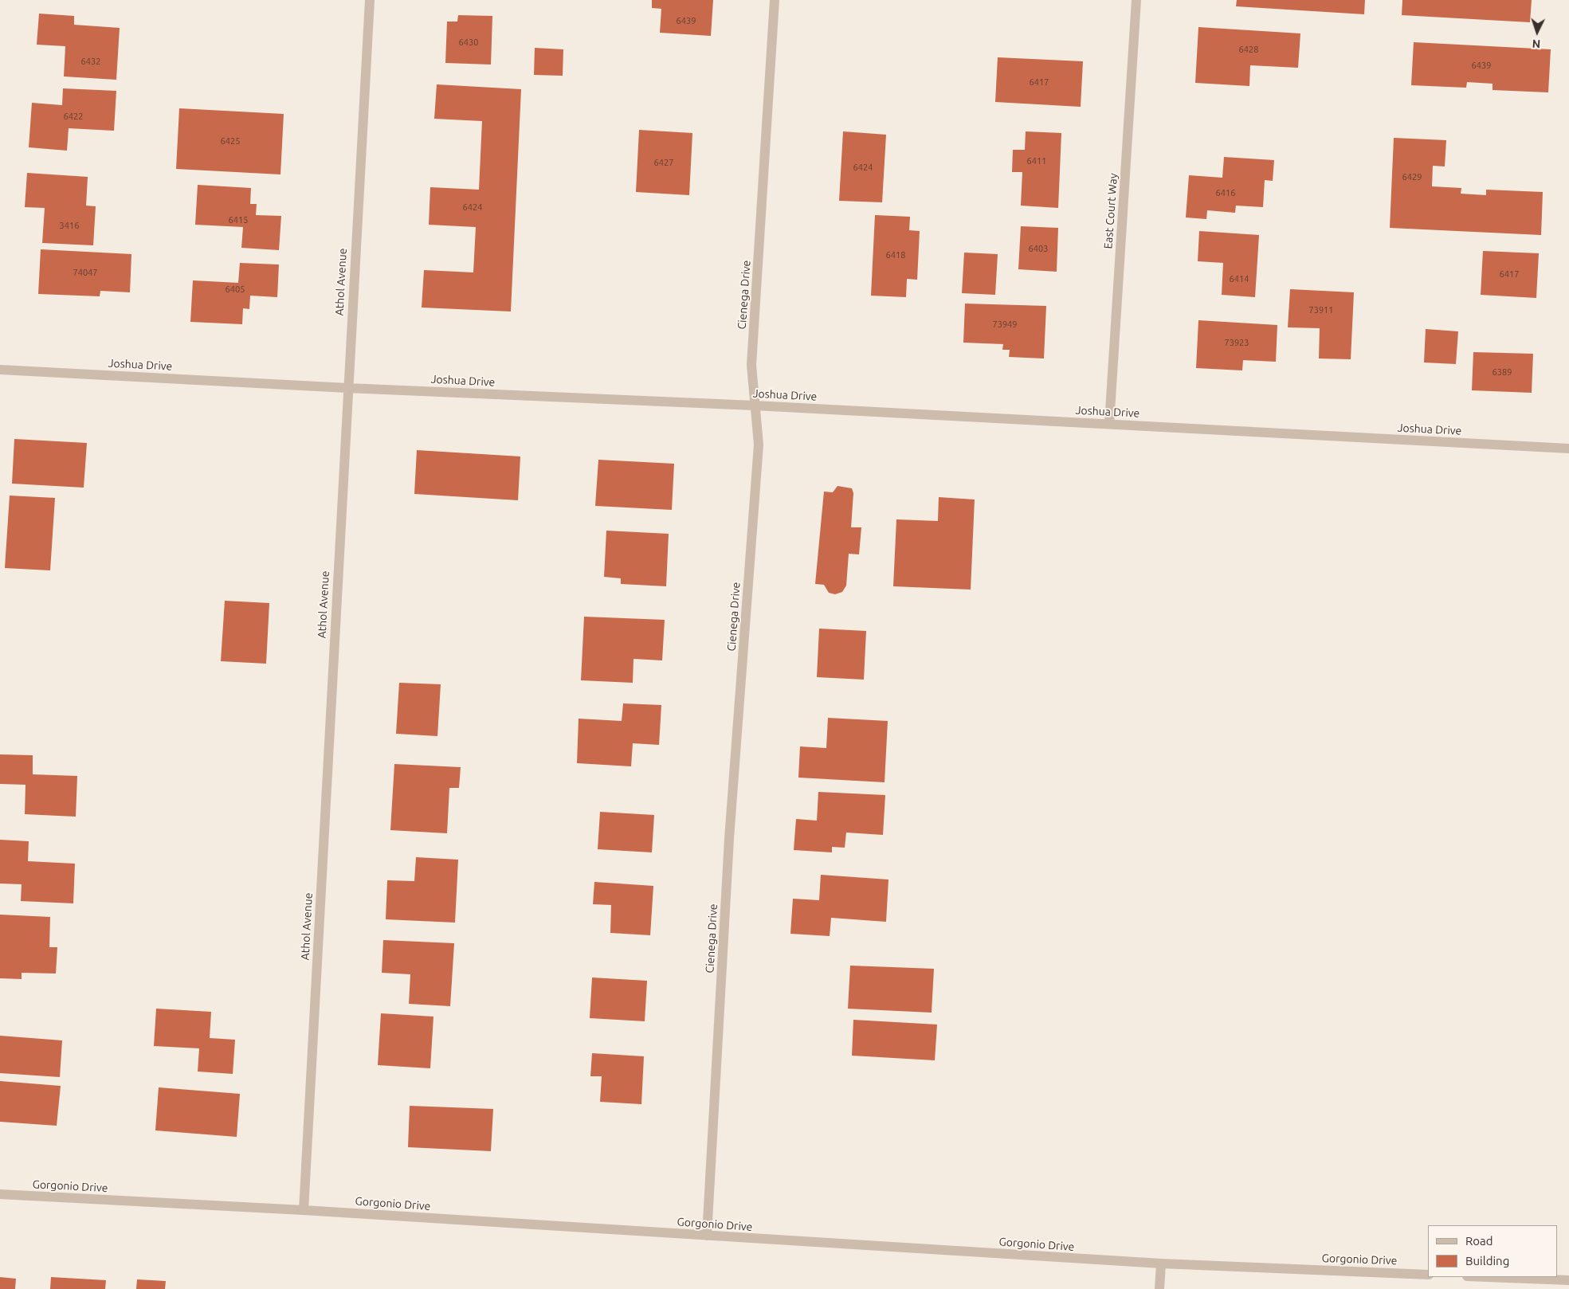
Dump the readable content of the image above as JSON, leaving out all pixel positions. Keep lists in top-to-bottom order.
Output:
{
  "streets": {
    "street": [
      "East Court Way",
      "Athol Avenue",
      "Cienega Drive",
      "Joshua Drive",
      "Gorgonio Drive"
    ]
  },
  "crossings": [
    ["East Court Way", "Joshua Drive"],
    ["Athol Avenue", "Joshua Drive"],
    ["Athol Avenue", "Gorgonio Drive"],
    ["Cienega Drive", "Joshua Drive"],
    ["Cienega Drive", "Gorgonio Drive"]
  ],
  "house_numbers": [
    "6439",
    "6430",
    "6428",
    "6432",
    "6439",
    "6417",
    "6422",
    "6425",
    "6411",
    "6427",
    "6424",
    "6429",
    "6416",
    "6424",
    "6415",
    "3416",
    "6403",
    "6418",
    "74047",
    "6417",
    "6414",
    "6405",
    "73911",
    "73949",
    "73923",
    "6389"
  ],
  "legend": ["Road", "Building"],
  "north": "bottom"
}
